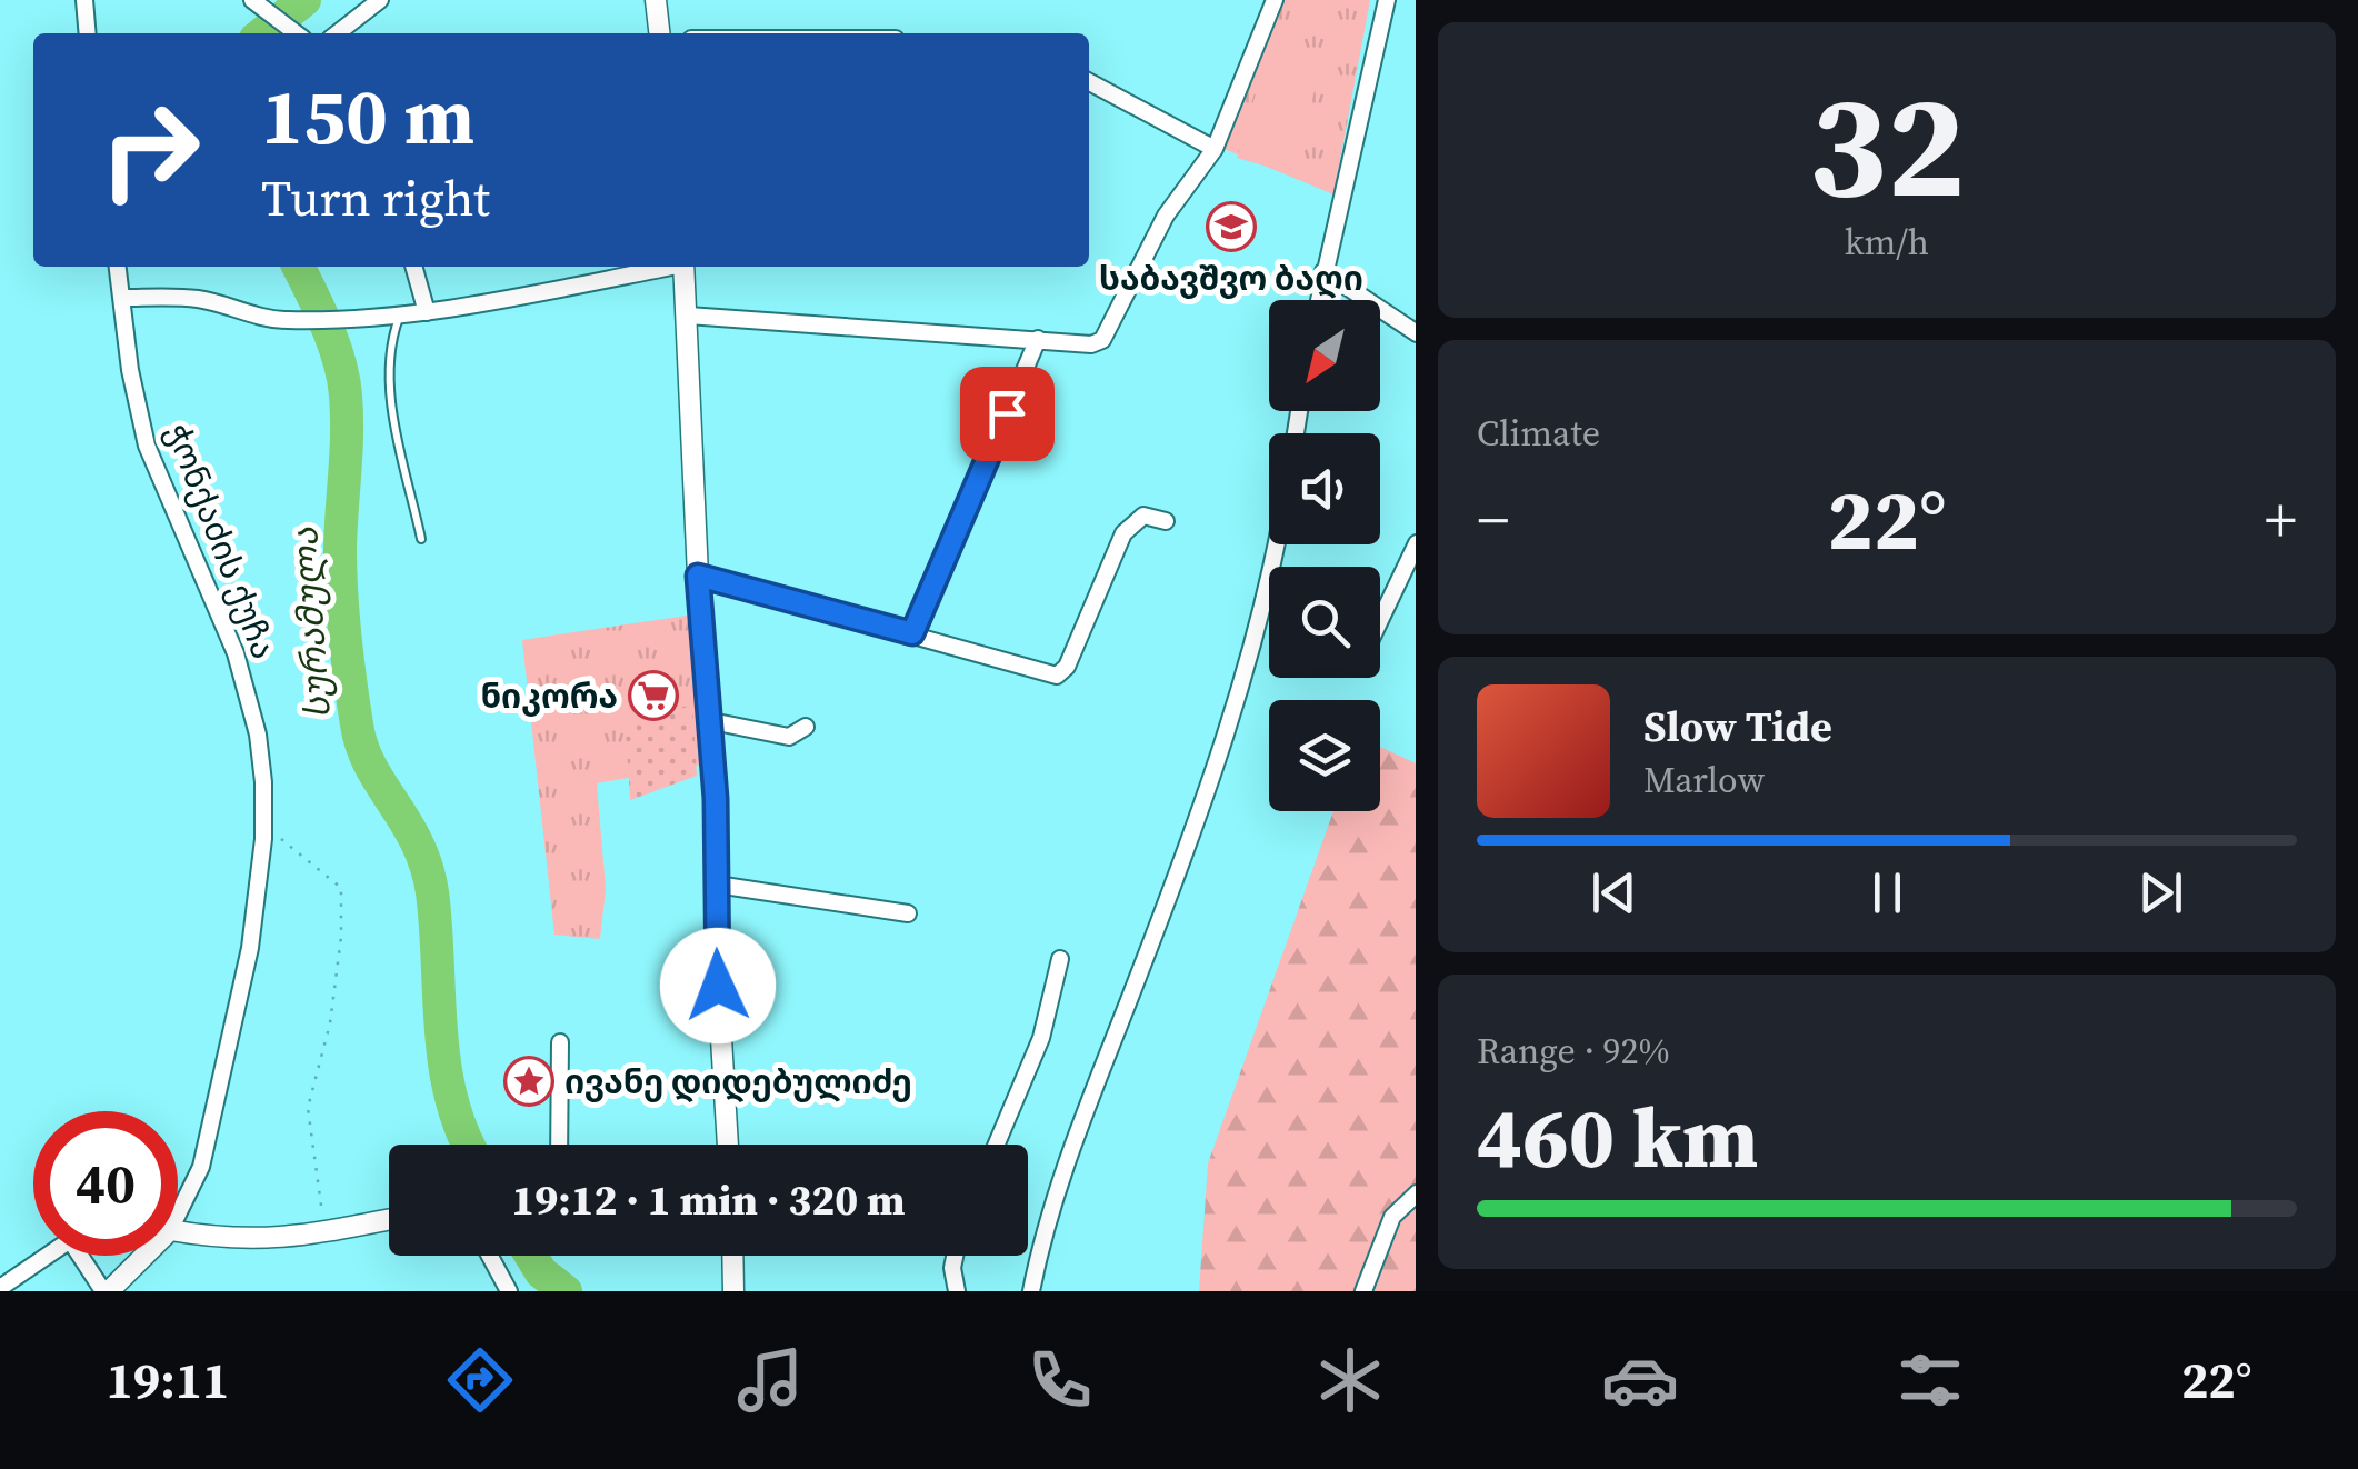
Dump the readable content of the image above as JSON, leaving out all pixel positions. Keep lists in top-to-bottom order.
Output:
{
  "streets": {
    "street": ["ჭონქაძის ქუჩა"]
  },
  "water": ["სურამულა"],
  "places": {
    "school or university": ["საბავშვო ბაღი"],
    "supermarket": ["ნიკორა"],
    "place": ["ივანე დიდებულიძე"]
  },
  "north": "bottom left",
  "page": {
    "tile": [
      ["32", "km/h"],
      "Climate",
      ["Range · 92%", "460 km"]
    ],
    "turn": ["150 m", "Turn right"],
    "heat": ["−", "22°", "+"],
    "song": ["Slow Tide", "Marlow"],
    "limit": "40",
    "trip": "19:12 · 1 min · 320 m",
    "tabs": ["19:11", "22°"]
  }
}
